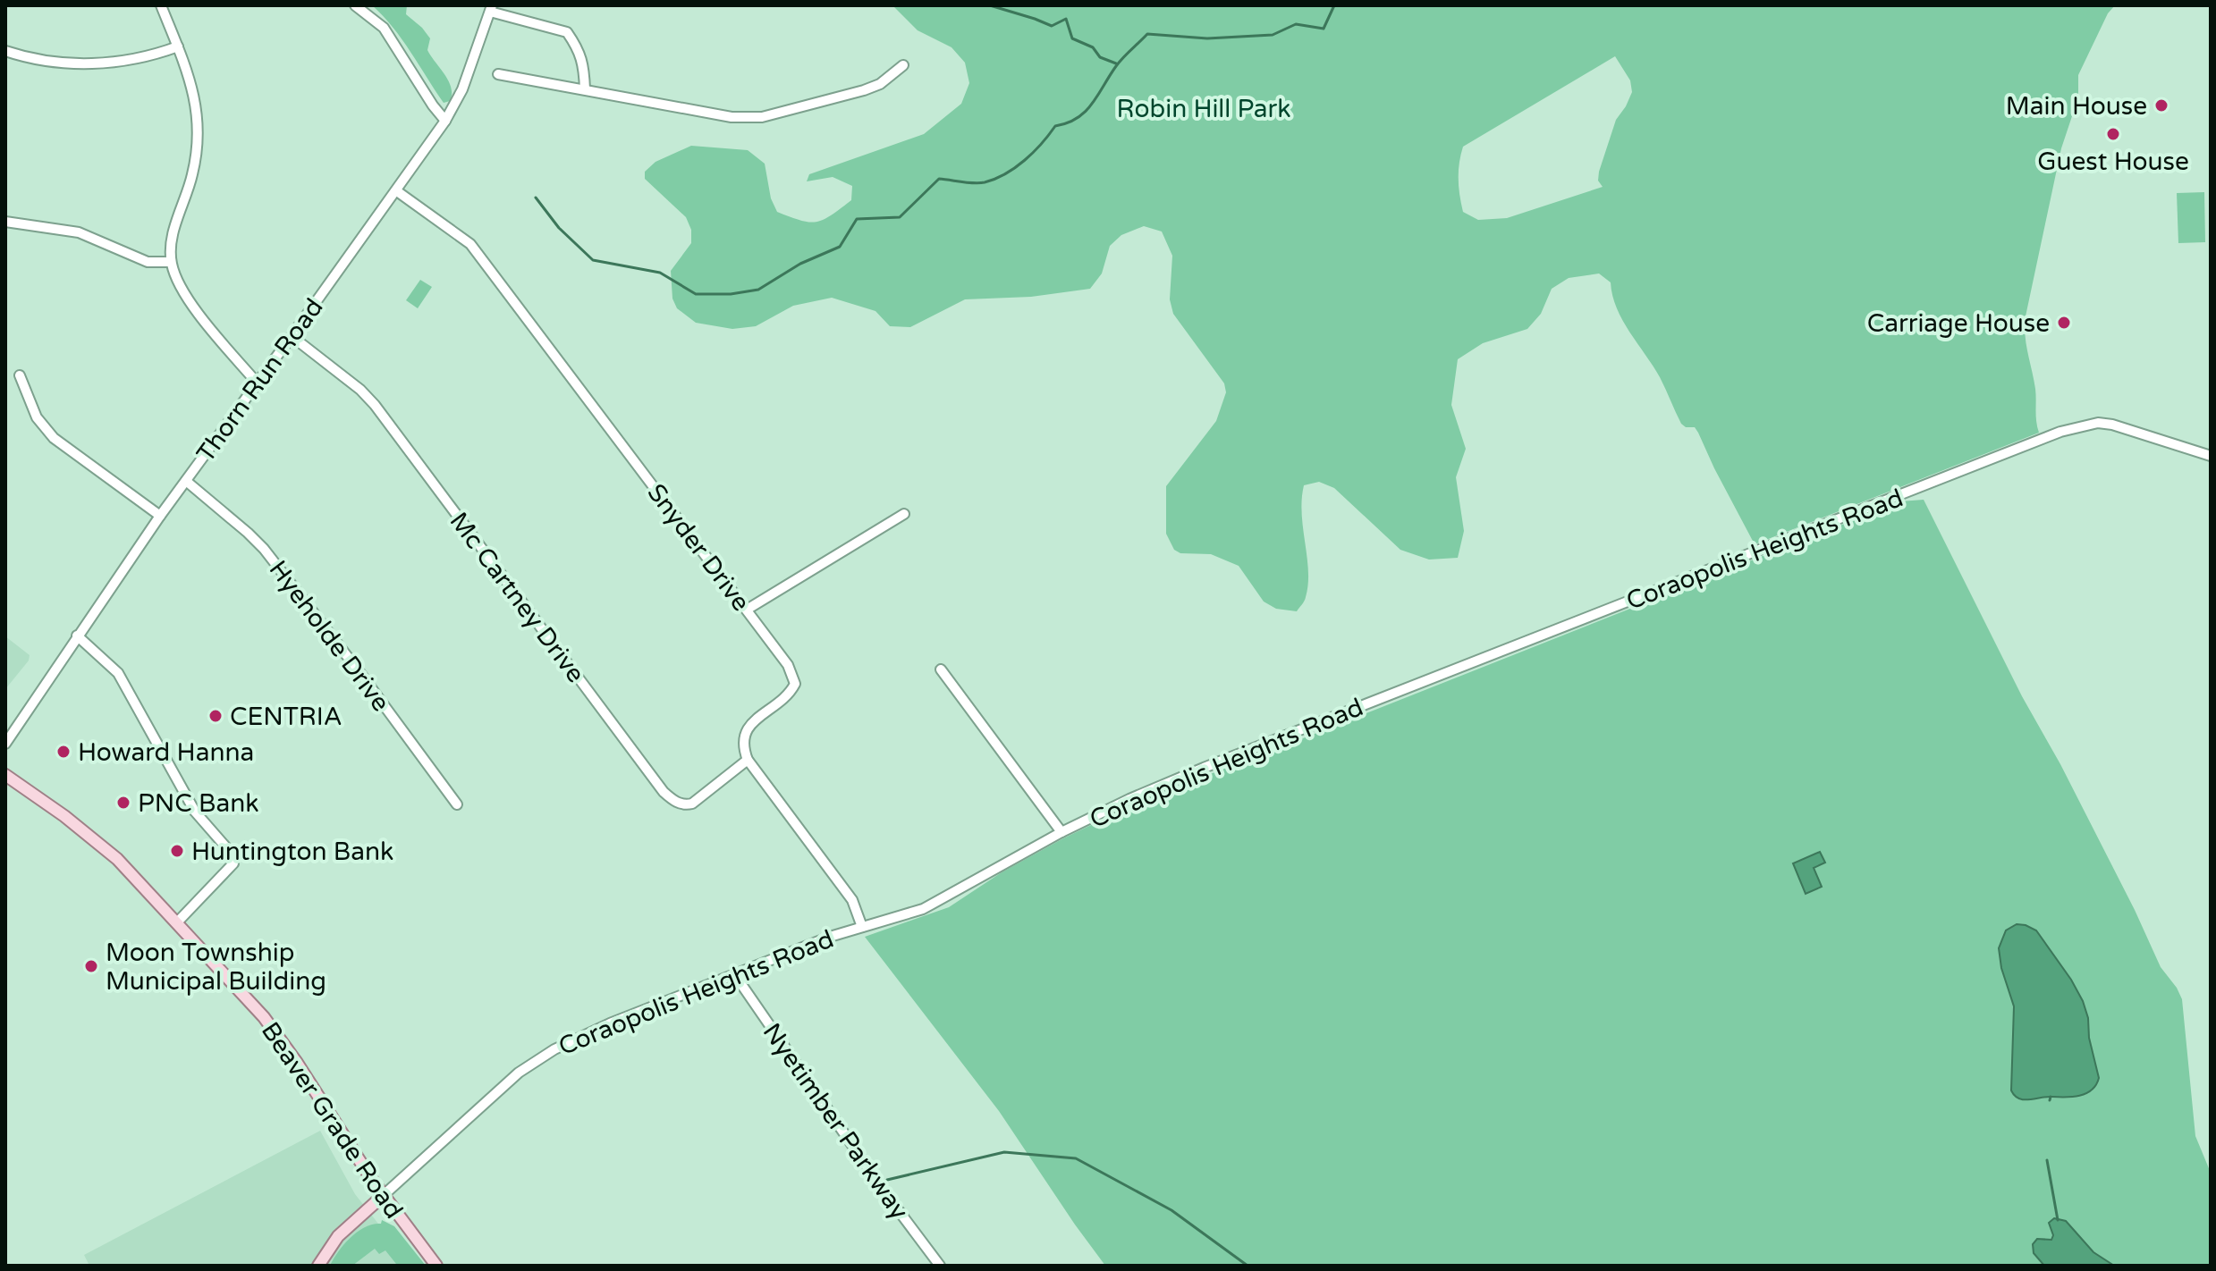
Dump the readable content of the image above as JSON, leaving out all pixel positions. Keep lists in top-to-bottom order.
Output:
{
  "streets": {
    "main road": ["Coraopolis Heights Road", "Beaver Grade Road"],
    "street": [
      "Thorn Run Road",
      "Snyder Drive",
      "Mc Cartney Drive",
      "Hyeholde Drive",
      "Nyetimber Parkway"
    ]
  },
  "crossings": [
    ["Thorn Run Road", "Snyder Drive"],
    ["Thorn Run Road", "Mc Cartney Drive"],
    ["Thorn Run Road", "Hyeholde Drive"],
    ["Snyder Drive", "Mc Cartney Drive"],
    ["Coraopolis Heights Road", "Beaver Grade Road"],
    ["Coraopolis Heights Road", "Nyetimber Parkway"]
  ],
  "parks": ["Robin Hill Park"],
  "places": [
    "Main House",
    "Guest House",
    "Carriage House",
    "CENTRIA",
    "Howard Hanna",
    "PNC Bank",
    "Huntington Bank",
    "Moon Township Municipal Building"
  ]
}
